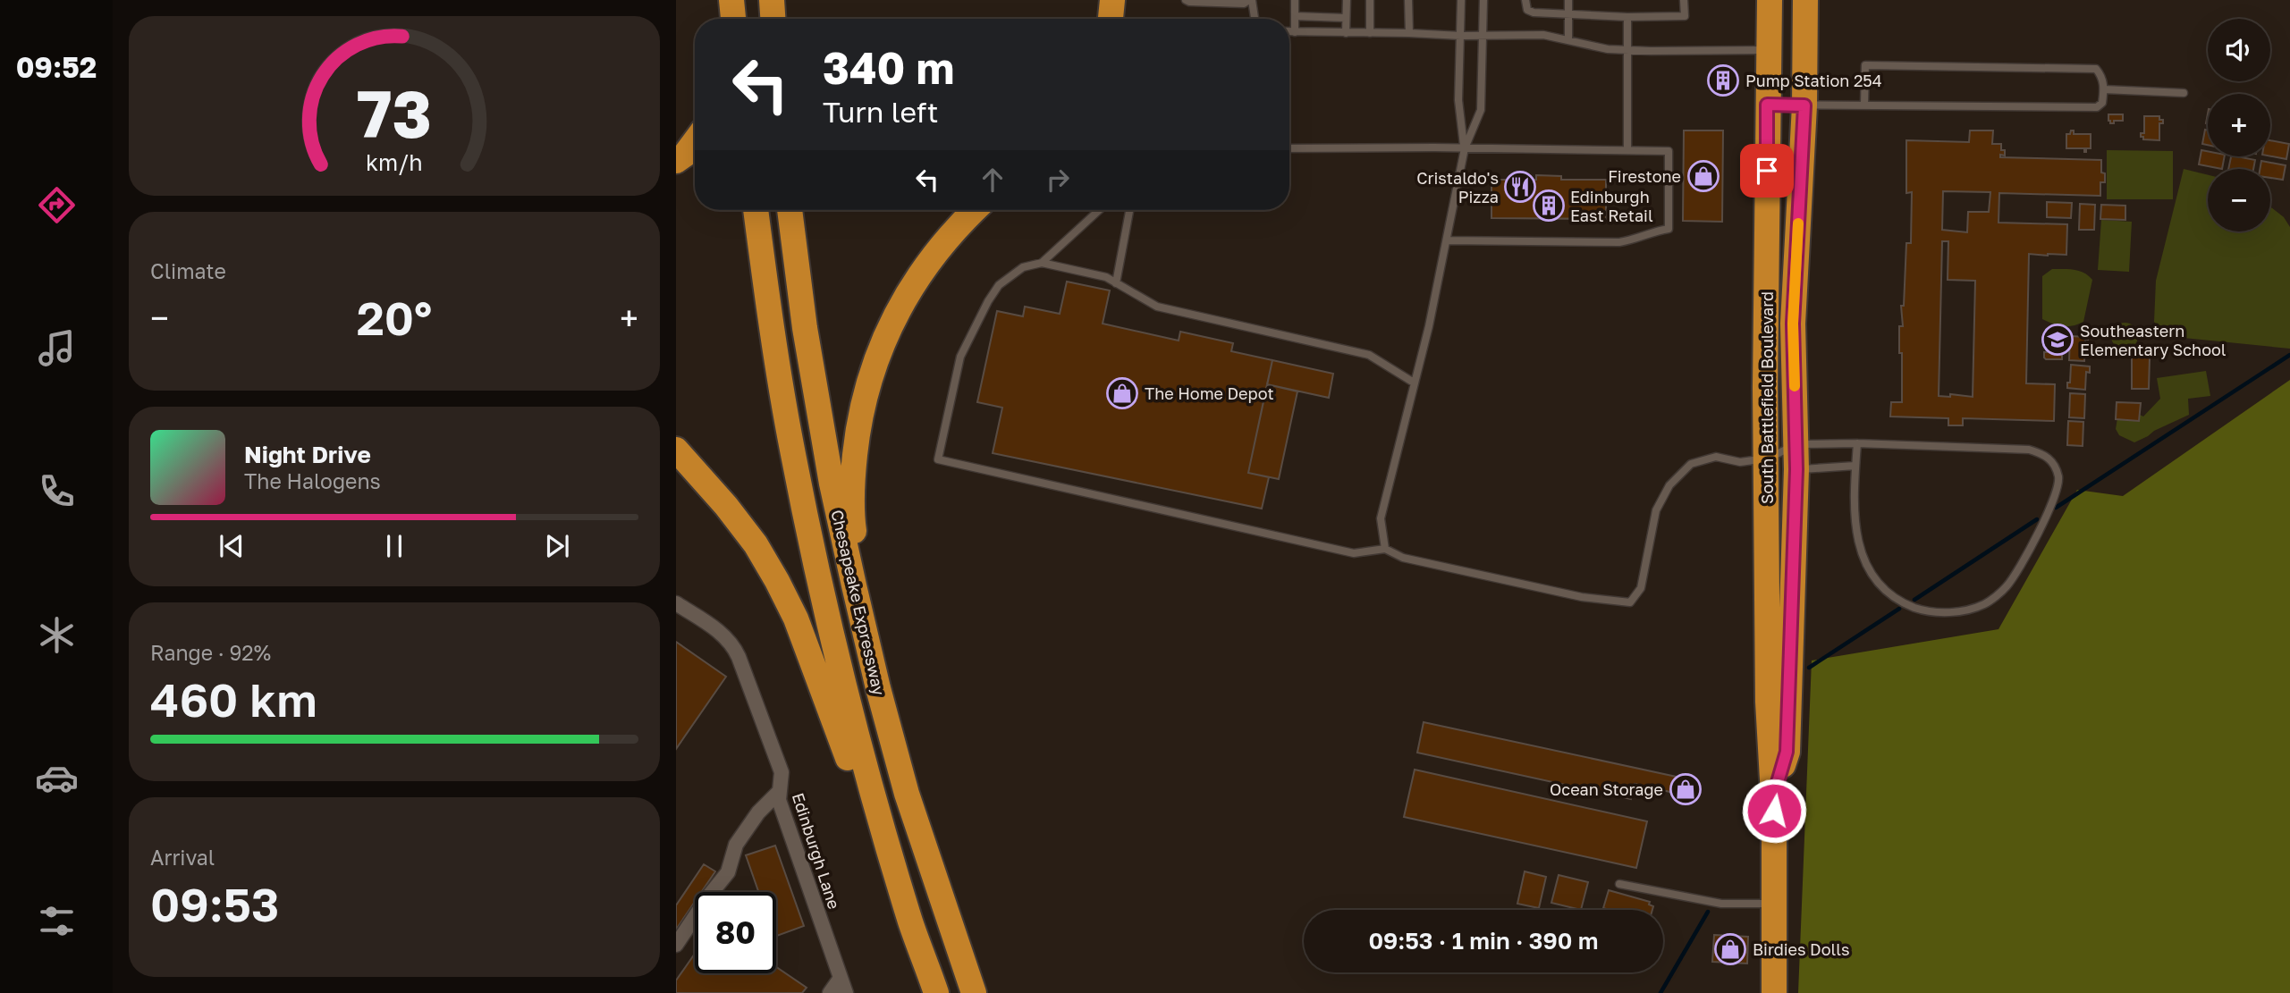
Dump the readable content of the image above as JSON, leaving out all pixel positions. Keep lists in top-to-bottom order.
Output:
{
  "streets": {
    "highway": ["South Battlefield Boulevard", "Chesapeake Expressway"],
    "street": ["Edinburgh Lane"]
  },
  "places": {
    "building": ["Pump Station 254", "Edinburgh East Retail"],
    "shop": [
      "Firestone",
      "The Home Depot",
      "Ocean Storage",
      "Birdies Dolls"
    ],
    "restaurant": ["Cristaldo's Pizza"],
    "school or university": ["Southeastern Elementary School"]
  },
  "page": {
    "tabs": "09:52",
    "map_buttons": ["+", "−"],
    "turn": ["340 m", "Turn left"],
    "tile": [
      "Climate",
      ["Range · 92%", "460 km"],
      ["Arrival", "09:53"]
    ],
    "heat": ["−", "20°", "+"],
    "song": ["Night Drive", "The Halogens"],
    "limit": "80",
    "trip": "09:53 · 1 min · 390 m",
    "gauge": ["73", "km/h"]
  }
}
